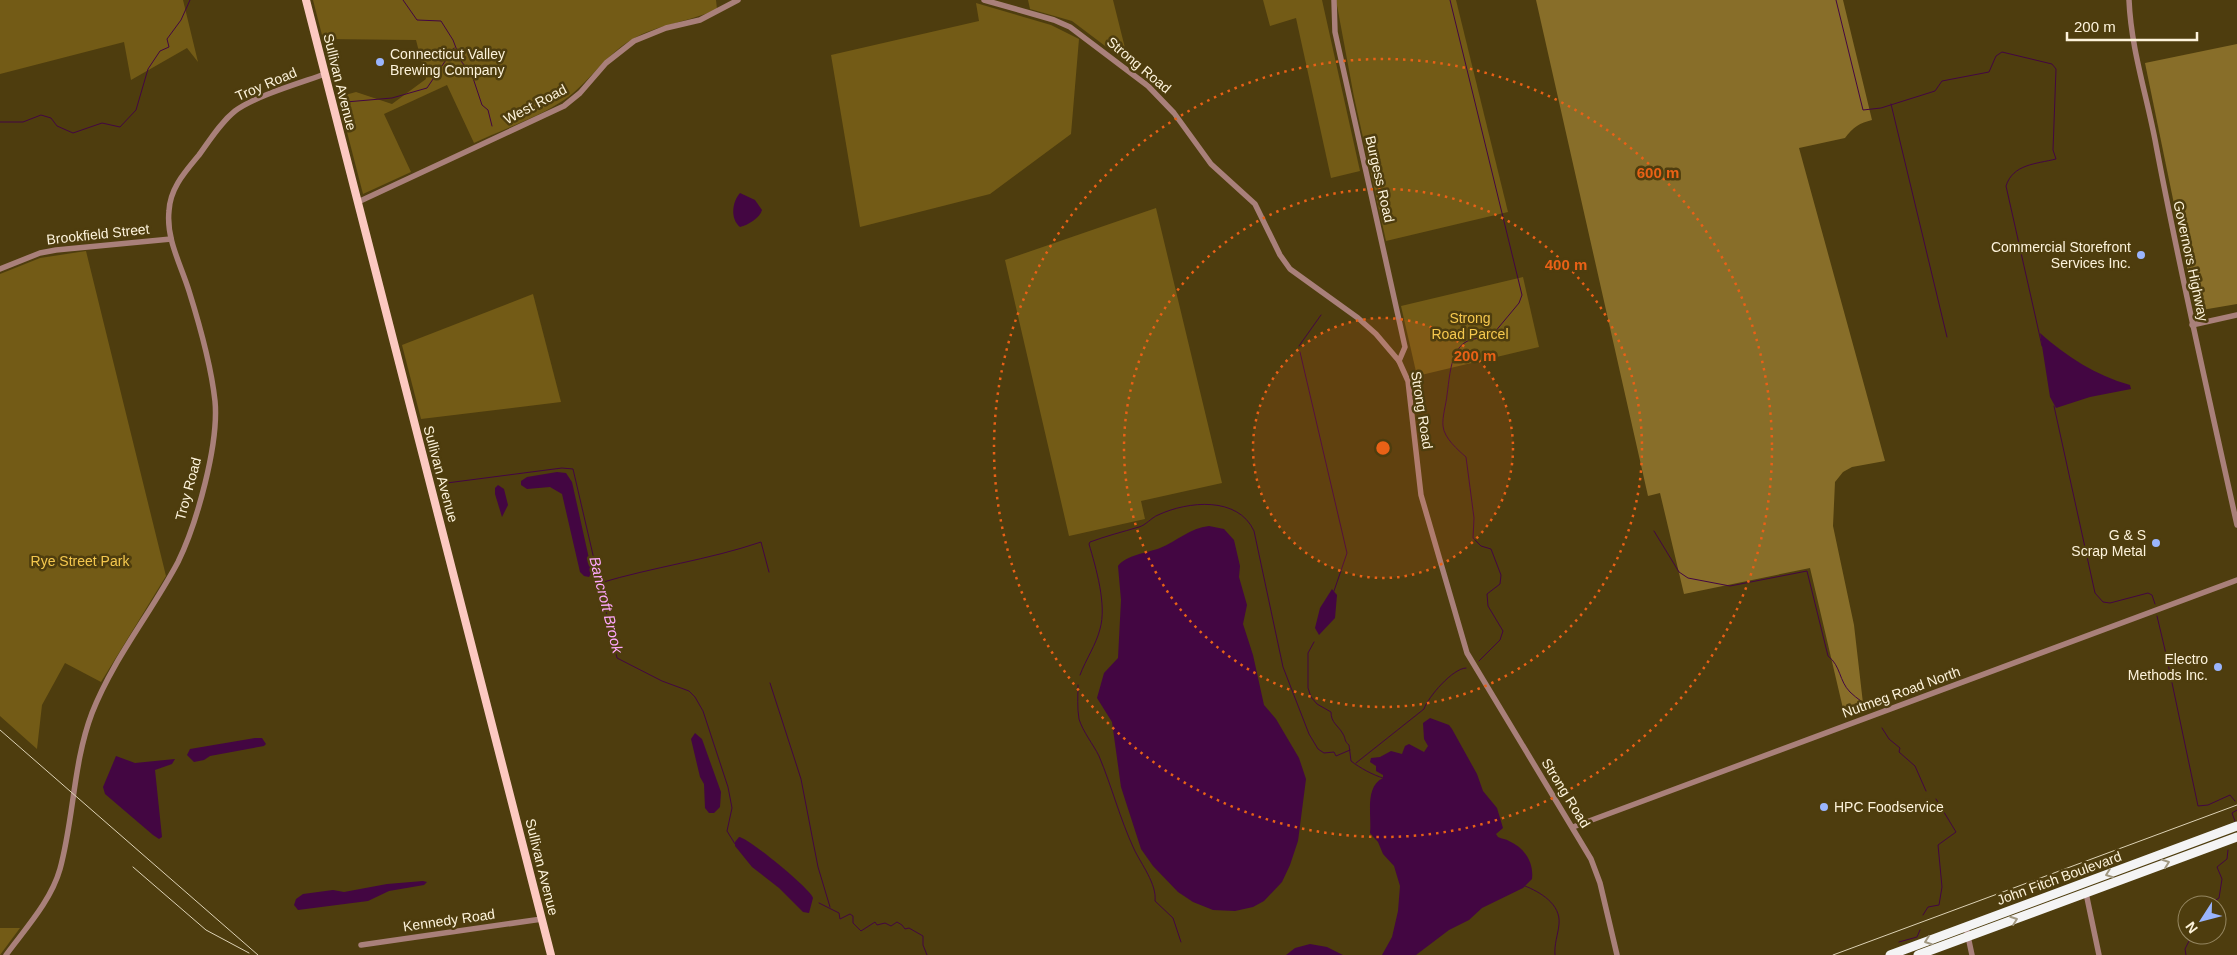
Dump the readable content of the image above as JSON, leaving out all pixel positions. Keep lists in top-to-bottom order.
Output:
{
  "streets": {
    "highway": ["John Fitch Boulevard"],
    "main road": ["Sullivan Avenue"],
    "street": [
      "Strong Road",
      "Troy Road",
      "West Road",
      "Burgess Road",
      "Brookfield Street",
      "Governors Highway",
      "Nutmeg Road North",
      "Kennedy Road"
    ]
  },
  "crossings": [
    ["Strong Road", "Burgess Road"],
    ["Strong Road", "Nutmeg Road North"],
    ["Sullivan Avenue", "Troy Road"],
    ["Sullivan Avenue", "West Road"],
    ["Sullivan Avenue", "Kennedy Road"],
    ["Troy Road", "Brookfield Street"]
  ],
  "water": ["Bancroft Brook"],
  "parks": ["Strong Road Parcel", "Rye Street Park"],
  "places": [
    "Connecticut Valley Brewing Company",
    "Commercial Storefront Services Inc.",
    "G & S Scrap Metal",
    "Electro Methods Inc.",
    "HPC Foodservice"
  ],
  "scale_bar": "200 m",
  "north": "bottom left",
  "rings": ["600 m", "400 m", "200 m"]
}
